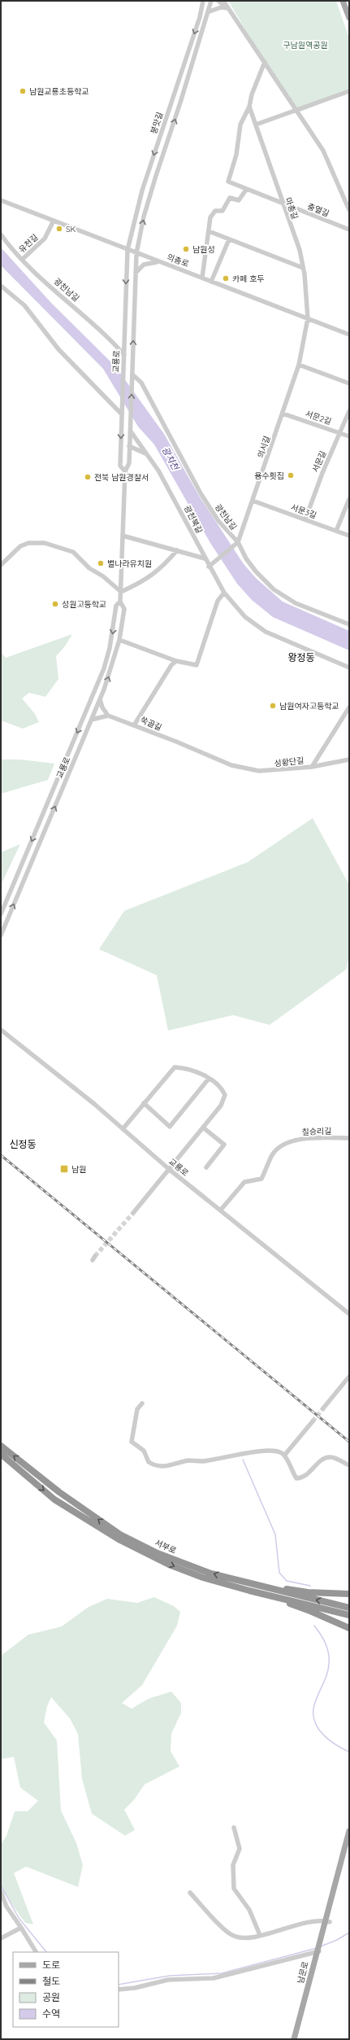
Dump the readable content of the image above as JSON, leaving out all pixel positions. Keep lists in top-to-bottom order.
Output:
{
  "streets": {
    "highway": ["서부로"],
    "main road": ["남문로"],
    "street": [
      "붕맛길",
      "마총길",
      "충열길",
      "유천길",
      "의총로",
      "광천남길",
      "교룡로",
      "서문2길",
      "의서길",
      "서문길",
      "서문3길",
      "광천북길",
      "쑥골길",
      "성황단길",
      "칠승리길"
    ]
  },
  "crossings": [
    ["붕맛길", "의총로"],
    ["붕맛길", "교룡로"],
    ["마총길", "충열길"],
    ["마총길", "의총로"],
    ["마총길", "의서길"],
    ["유천길", "의총로"],
    ["유천길", "광천남길"],
    ["의총로", "교룡로"],
    ["의총로", "의서길"],
    ["광천남길", "교룡로"],
    ["광천남길", "의서길"],
    ["교룡로", "광천북길"],
    ["교룡로", "칠승리길"],
    ["서문2길", "의서길"],
    ["서문2길", "서문길"],
    ["의서길", "서문3길"],
    ["서문길", "서문3길"],
    ["쑥골길", "성황단길"]
  ],
  "districts": ["왕정동", "신정동"],
  "water": ["광치천"],
  "parks": ["구남원역공원"],
  "places": {
    "other": [
      "남원교룡초등학교",
      "SK",
      "남원성",
      "카페 호두",
      "용수횟집",
      "전북 남원경찰서",
      "별나라유치원",
      "성원고등학교",
      "남원여자고등학교"
    ],
    "transit": ["남원"]
  },
  "legend": [
    "도로",
    "철도",
    "공원",
    "수역"
  ]
}
